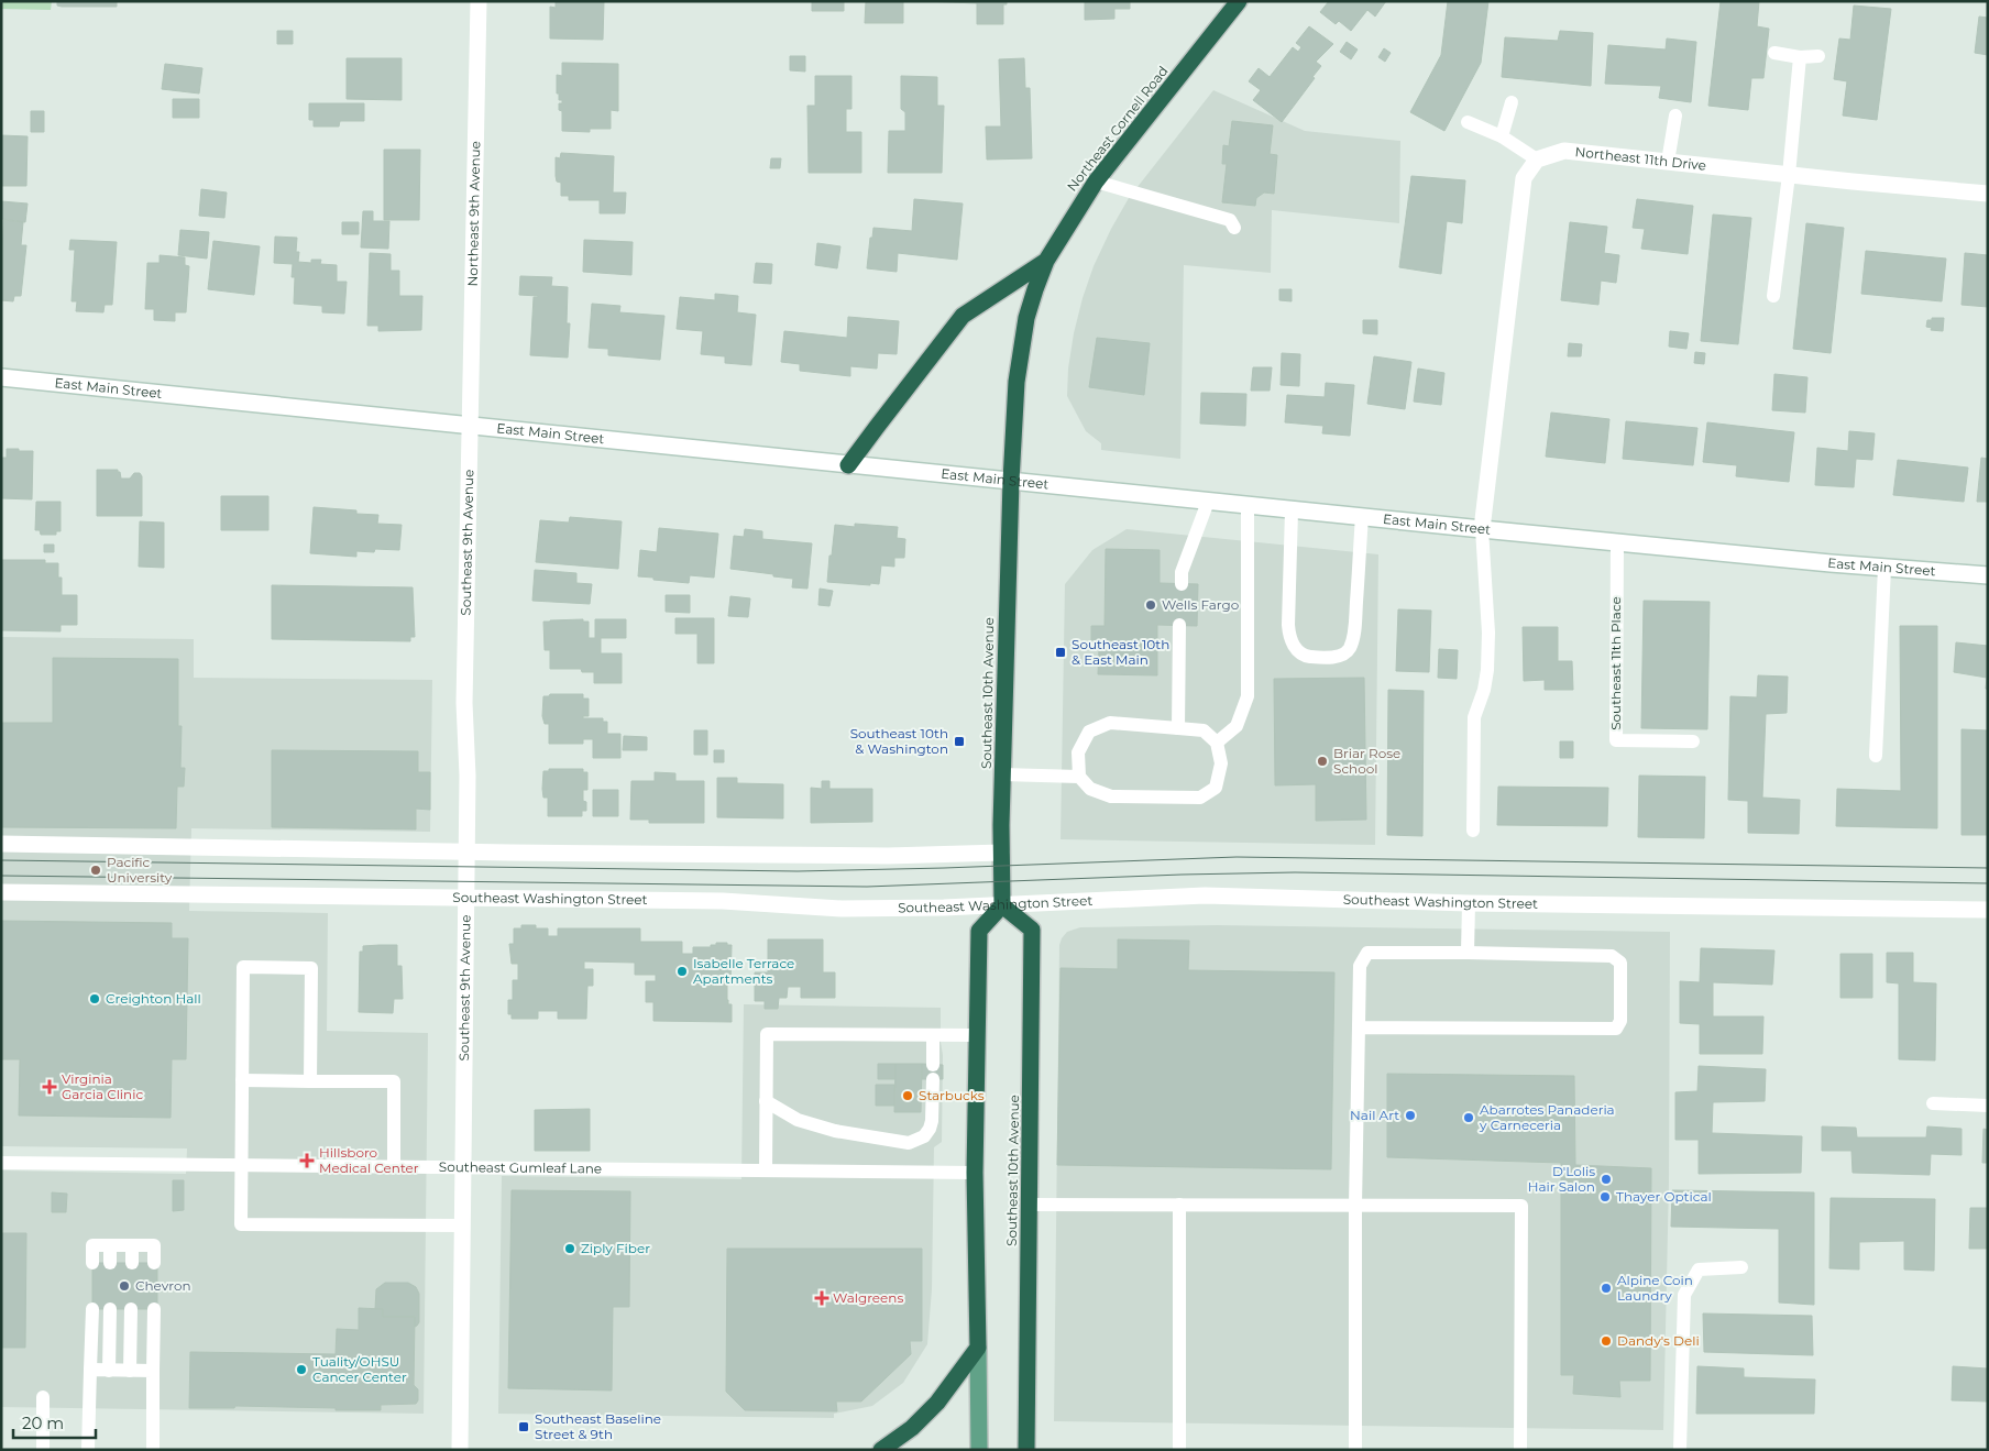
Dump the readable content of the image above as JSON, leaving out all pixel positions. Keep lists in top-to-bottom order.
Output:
{
  "streets": {
    "highway": ["Northeast Cornell Road", "Southeast 10th Avenue"],
    "street": [
      "Northeast 11th Drive",
      "Northeast 9th Avenue",
      "East Main Street",
      "Southeast 9th Avenue",
      "Southeast Washington Street"
    ],
    "lane": ["Southeast 11th Place", "Southeast Gumleaf Lane"]
  },
  "crossings": [
    ["Northeast Cornell Road", "East Main Street"],
    ["Northeast Cornell Road", "Southeast 10th Avenue"],
    ["Northeast 9th Avenue", "East Main Street"],
    ["Northeast 9th Avenue", "Southeast 9th Avenue"],
    ["East Main Street", "Southeast 9th Avenue"],
    ["East Main Street", "Southeast 11th Place"],
    ["East Main Street", "Southeast 10th Avenue"],
    ["Southeast 9th Avenue", "Southeast Washington Street"],
    ["Southeast 9th Avenue", "Southeast Gumleaf Lane"],
    ["Southeast 10th Avenue", "Southeast Washington Street"]
  ],
  "places": {
    "other": [
      "Wells Fargo",
      "Briar Rose School",
      "Pacific University",
      "Isabelle Terrace Apartments",
      "Creighton Hall",
      "Starbucks",
      "Nail Art",
      "Abarrotes Panaderia y Carneceria",
      "D'Lolis Hair Salon",
      "Thayer Optical",
      "Ziply Fiber",
      "Chevron",
      "Alpine Coin Laundry",
      "Dandy's Deli",
      "Tuality/OHSU Cancer Center"
    ],
    "transit": ["Southeast 10th & East Main", "Southeast 10th & Washington", "Southeast Baseline Street & 9th"],
    "health": ["Virginia Garcia Clinic", "Hillsboro Medical Center", "Walgreens"]
  },
  "scale_bar": "20 m"
}
